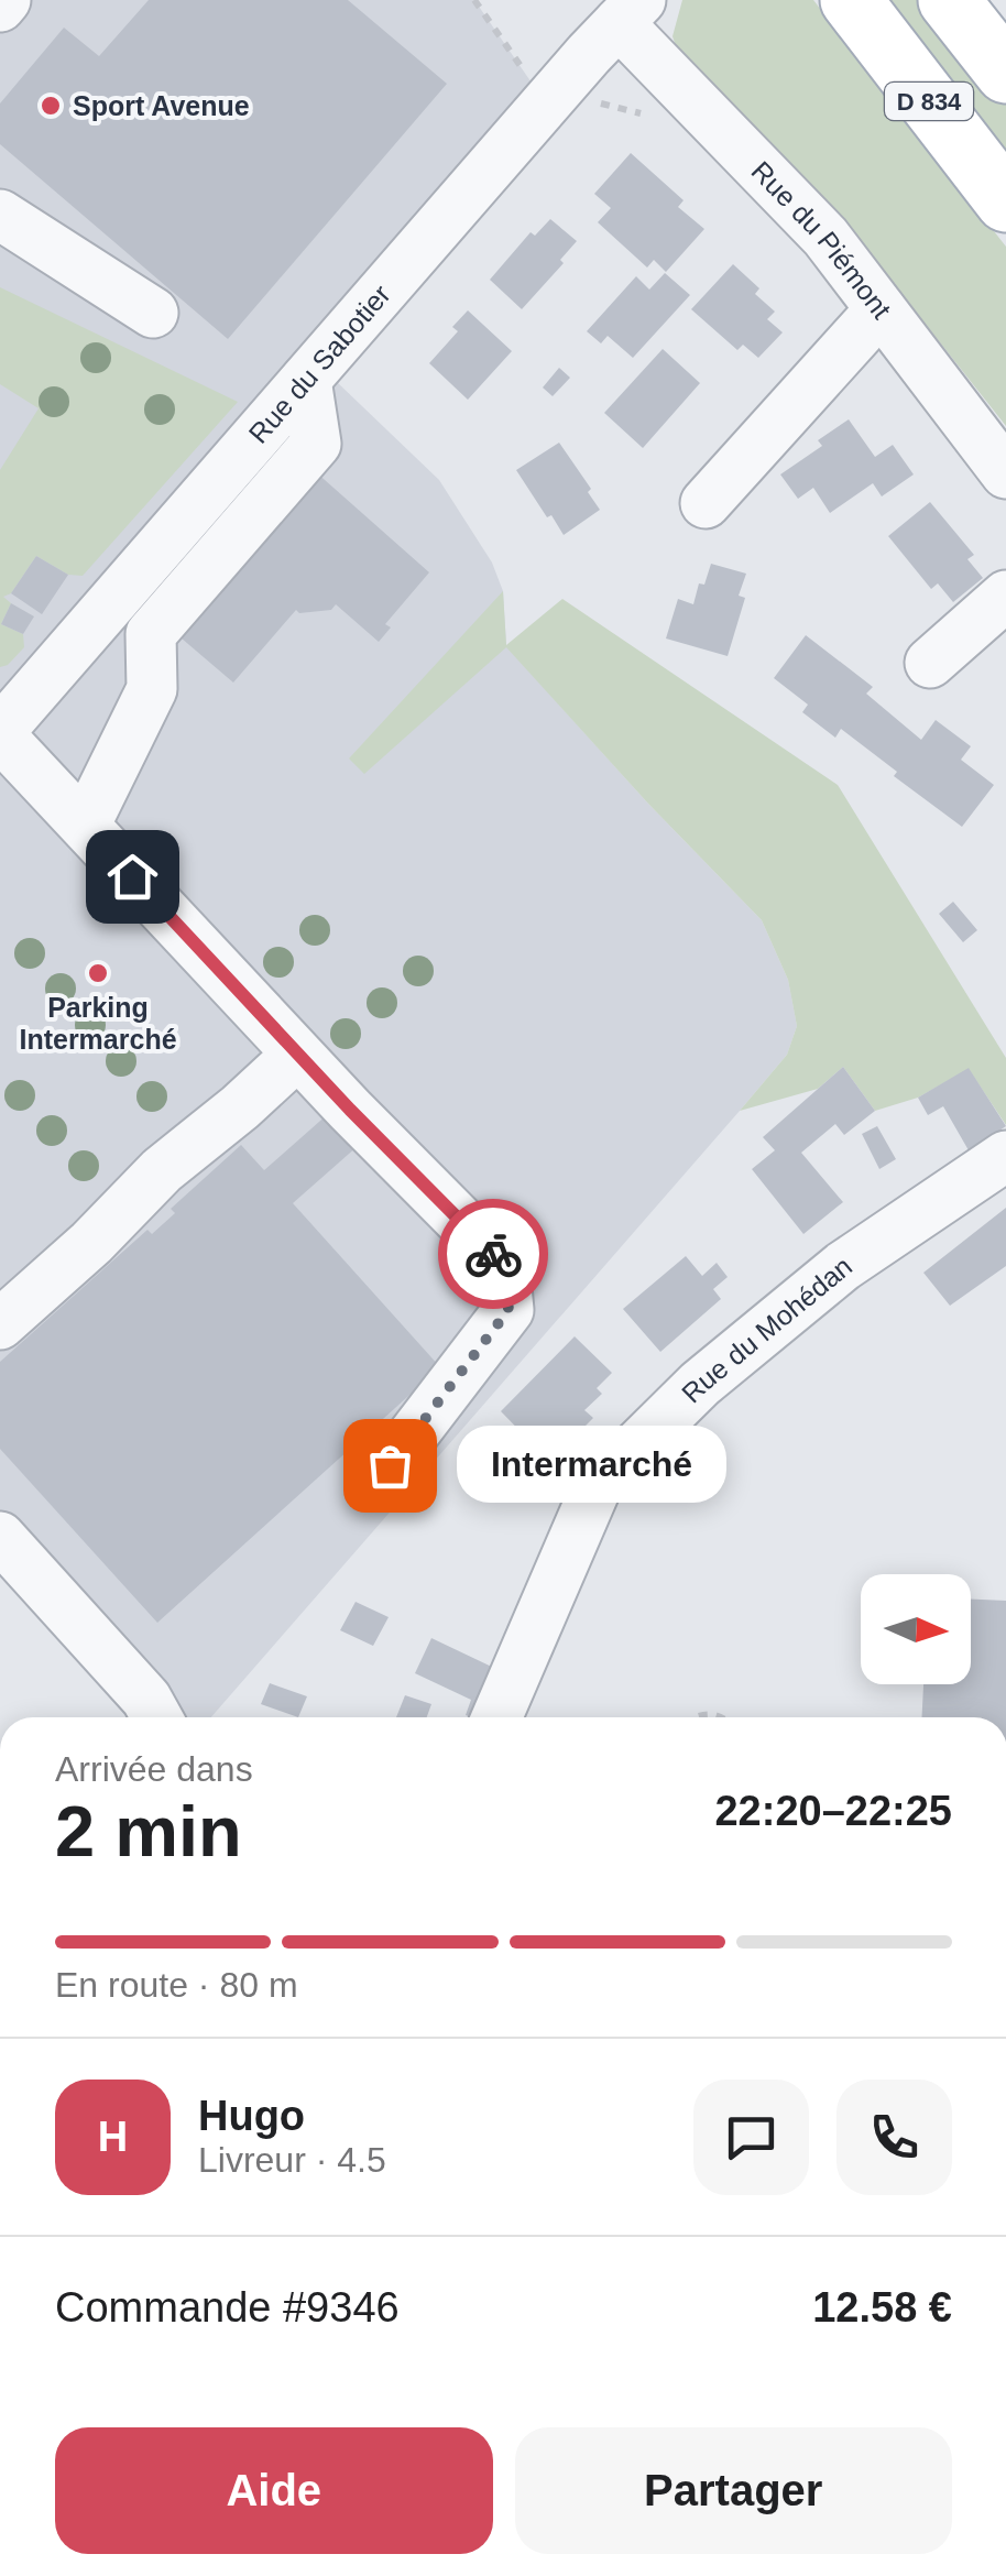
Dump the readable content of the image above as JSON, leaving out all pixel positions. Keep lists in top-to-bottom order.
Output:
{
  "streets": {
    "main road": ["D 834"],
    "street": ["Rue du Piémont", "Rue du Sabotier", "Rue du Mohédan"]
  },
  "crossings": [
    ["Rue du Piémont", "Rue du Sabotier"]
  ],
  "places": ["Sport Avenue", "Parking Intermarché", "Intermarché"],
  "north": "right",
  "page": {
    "bubble": "Intermarché",
    "heading": ["2 min", "Arrivée dans", "22:20–22:25"],
    "panel": [
      "Hugo",
      "Livreur · 4.5",
      "Commande #9346",
      "12.58 €"
    ],
    "bar": "En route · 80 m",
    "round": "H",
    "buttons": ["Aide", "Partager"]
  }
}
